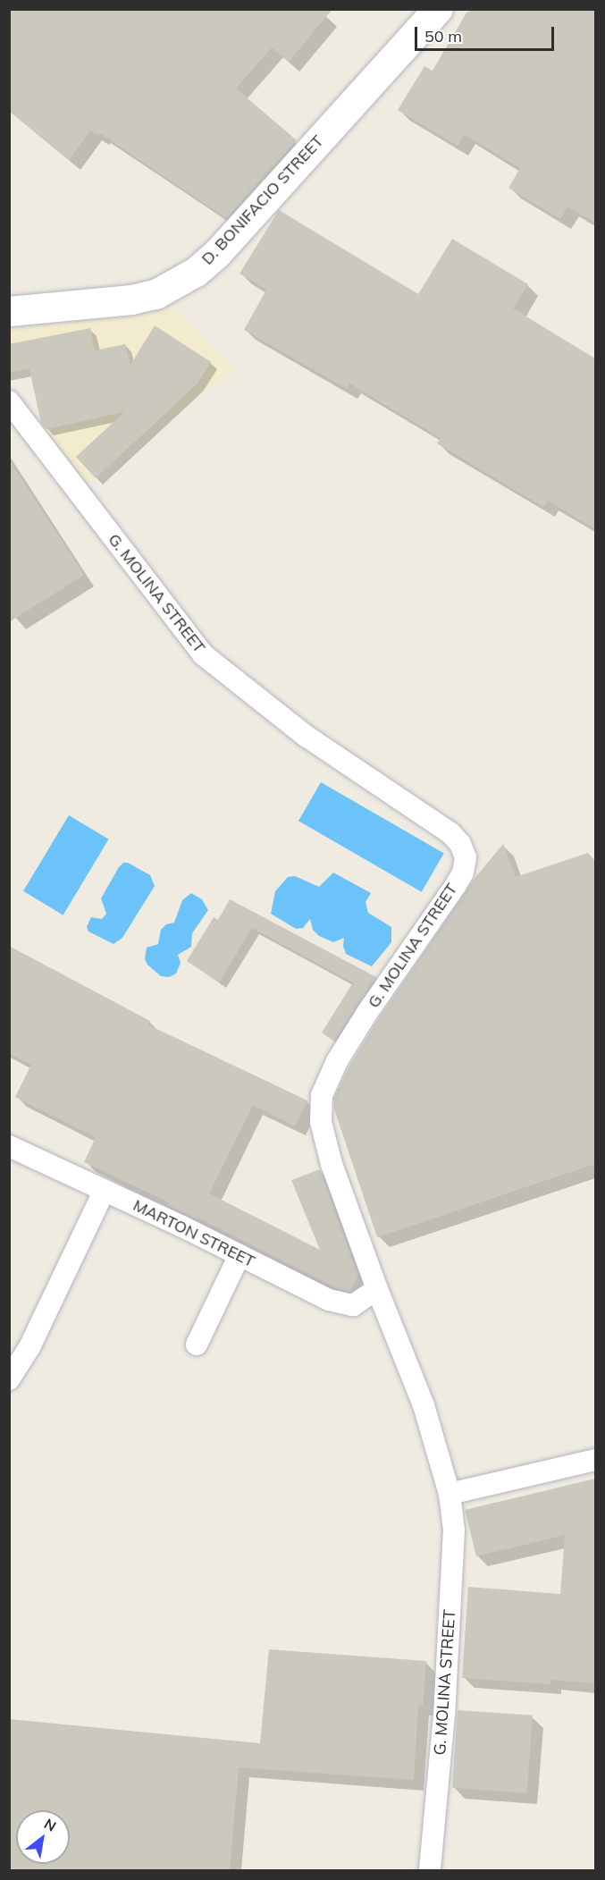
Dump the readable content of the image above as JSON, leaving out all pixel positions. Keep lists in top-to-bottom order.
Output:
{
  "streets": {
    "main road": ["D. BONIFACIO STREET"],
    "street": ["G. MOLINA STREET", "MARTON STREET"]
  },
  "crossings": [
    ["G. MOLINA STREET", "MARTON STREET"]
  ],
  "scale_bar": "50 m",
  "north": "top right"
}
